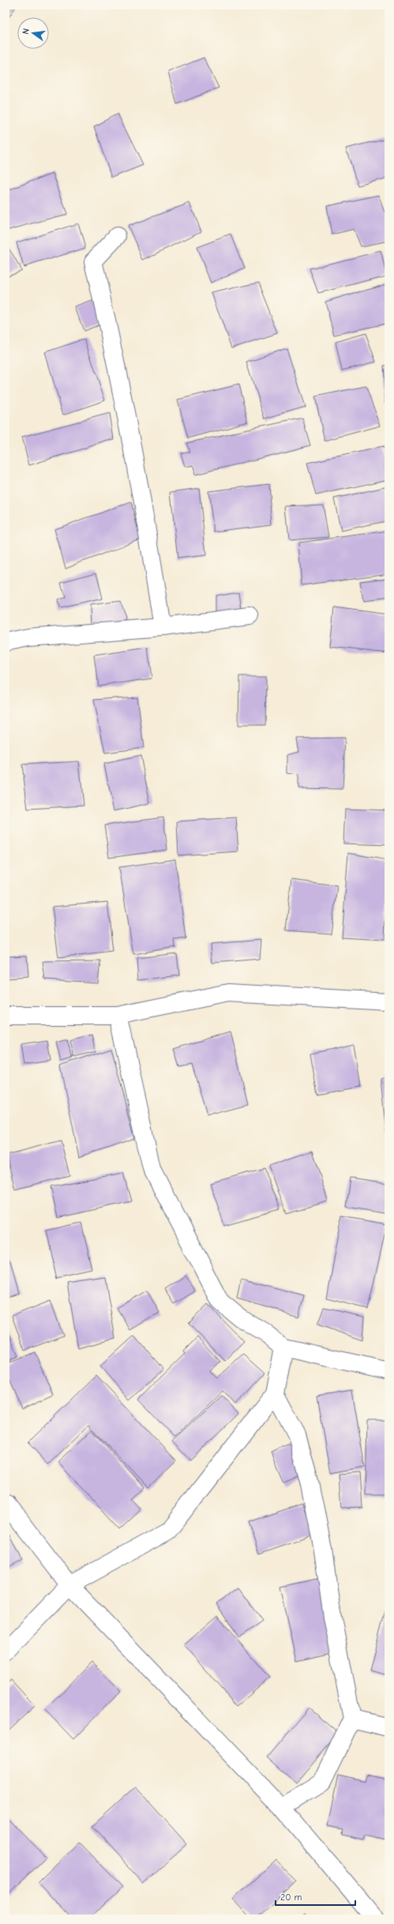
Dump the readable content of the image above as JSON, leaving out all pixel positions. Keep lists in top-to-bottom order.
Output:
{
  "scale_bar": "20 m",
  "north": "left"
}
